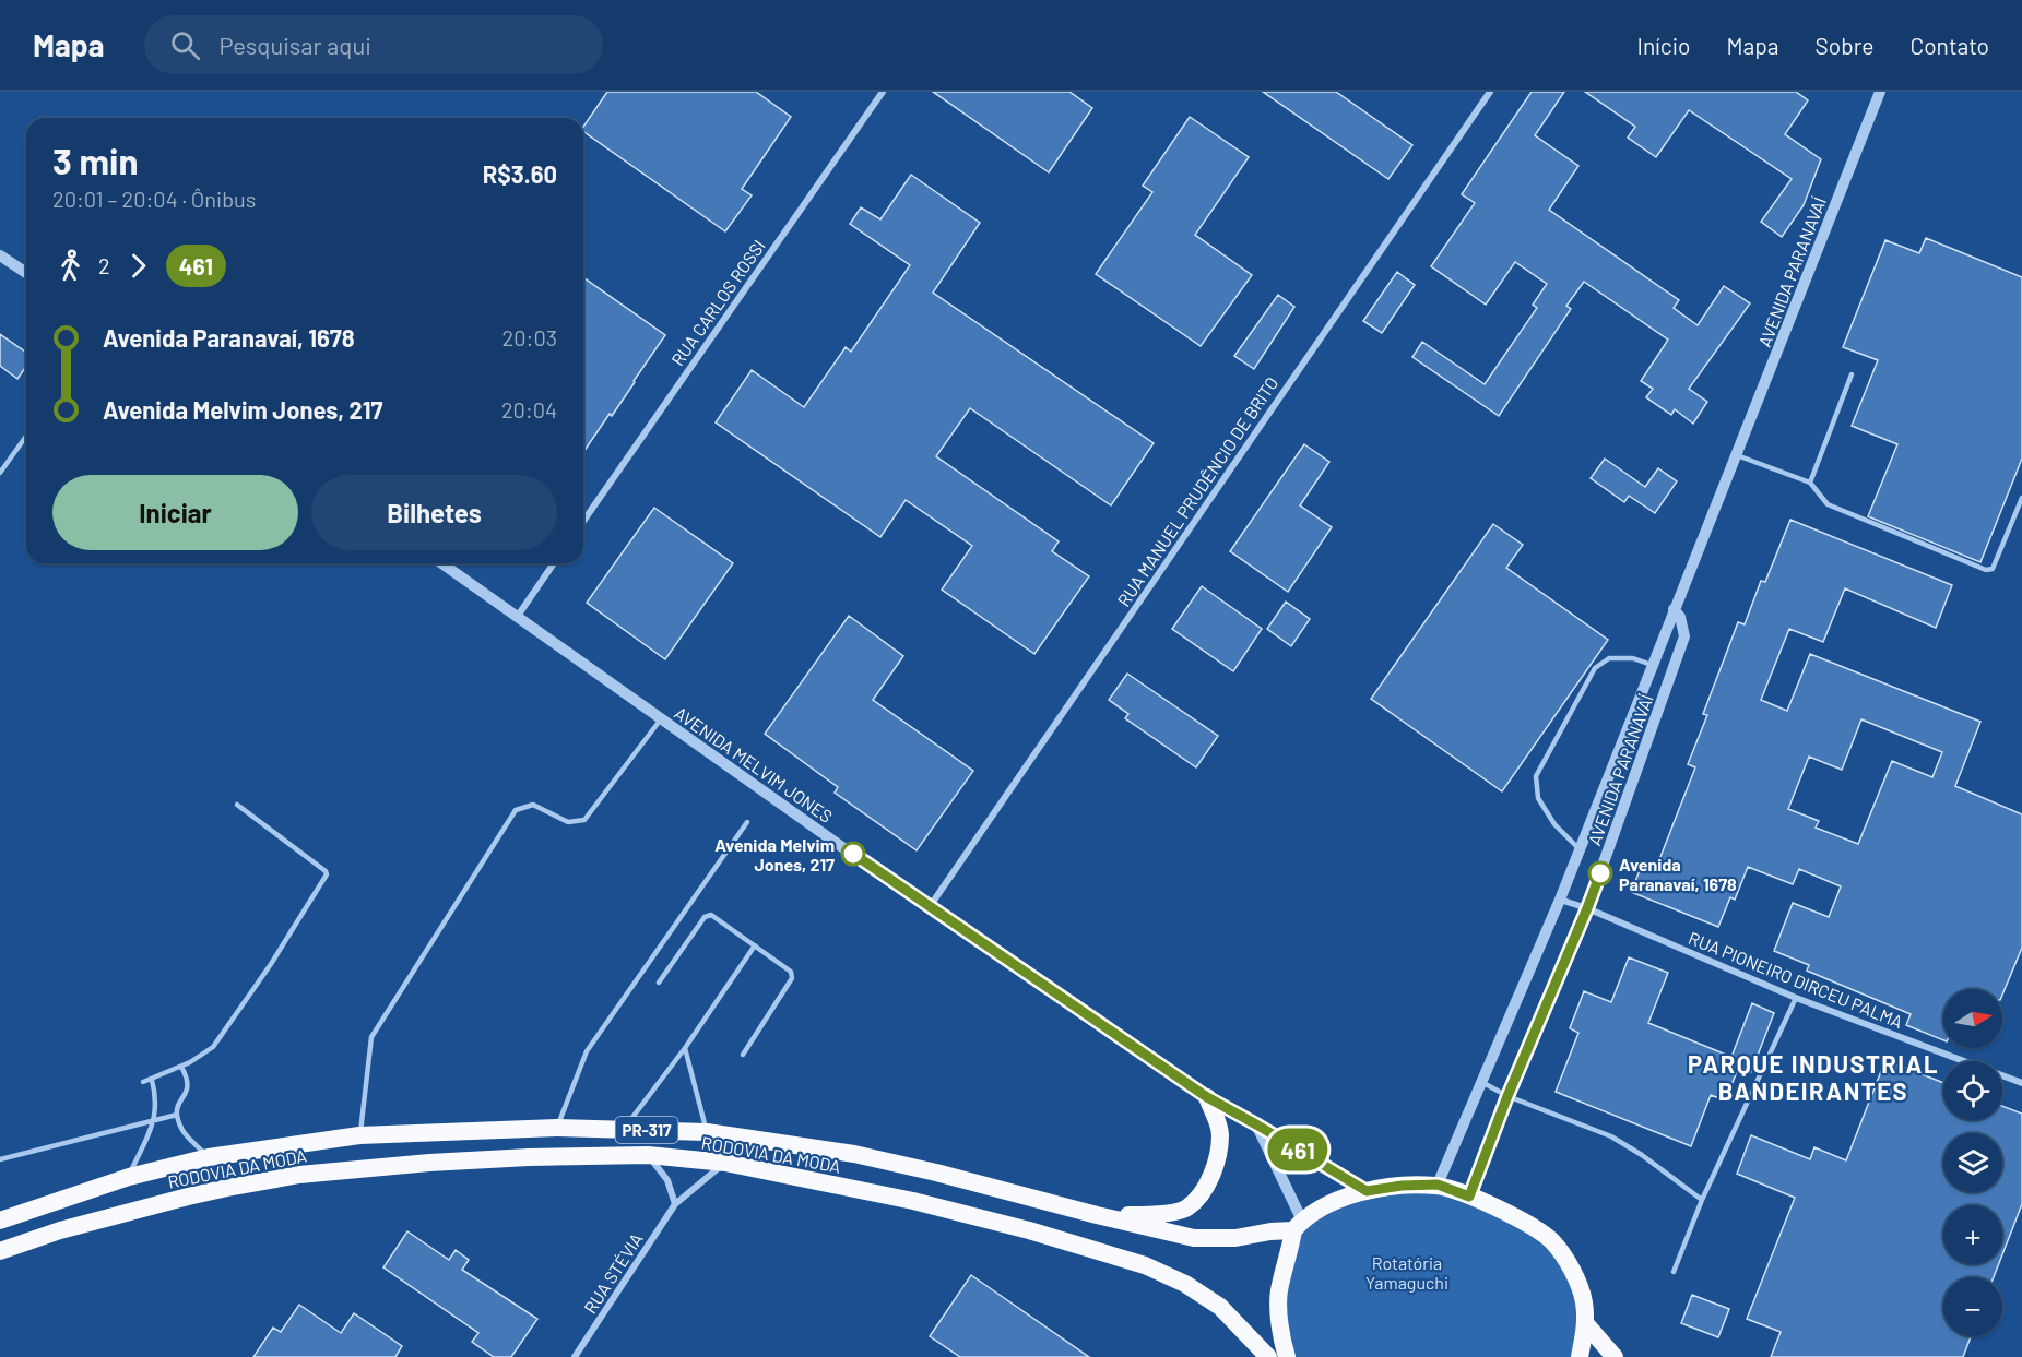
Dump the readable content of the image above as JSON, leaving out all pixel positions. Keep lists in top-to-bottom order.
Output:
{
  "streets": {
    "highway": ["PR-317", "RODOVIA DA MODA"],
    "street": [
      "AVENIDA PARANAVAÍ",
      "RUA CARLOS ROSSI",
      "RUA MANUEL PRUDÊNCIO DE BRITO",
      "AVENIDA MELVIM JONES",
      "RUA PIONEIRO DIRCEU PALMA",
      "RUA STÉVIA"
    ]
  },
  "crossings": [
    ["AVENIDA PARANAVAÍ", "RUA PIONEIRO DIRCEU PALMA"],
    ["RUA MANUEL PRUDÊNCIO DE BRITO", "AVENIDA MELVIM JONES"],
    ["RODOVIA DA MODA", "RUA STÉVIA"]
  ],
  "districts": ["PARQUE INDUSTRIAL BANDEIRANTES"],
  "parks": ["Rotatória Yamaguchi"],
  "places": ["Avenida Melvim Jones, 217", "Avenida Paranavaí, 1678"],
  "lines": ["bus line 461"],
  "north": "right",
  "page": {
    "header": "Mapa",
    "search": "Pesquisar aqui",
    "nav": [
      "Início",
      "Mapa",
      "Sobre",
      "Contato"
    ],
    "on_map": "461",
    "heading": ["3 min", "20:01 – 20:04 · Ônibus", "R$3.60"],
    "legs": ["2", "461"],
    "list": [
      {
        "name": "Avenida Paranavaí, 1678",
        "value": "20:03"
      },
      {
        "name": "Avenida Melvim Jones, 217",
        "value": "20:04"
      }
    ],
    "buttons": ["Iniciar", "Bilhetes"],
    "map_buttons": ["+", "−"]
  }
}
